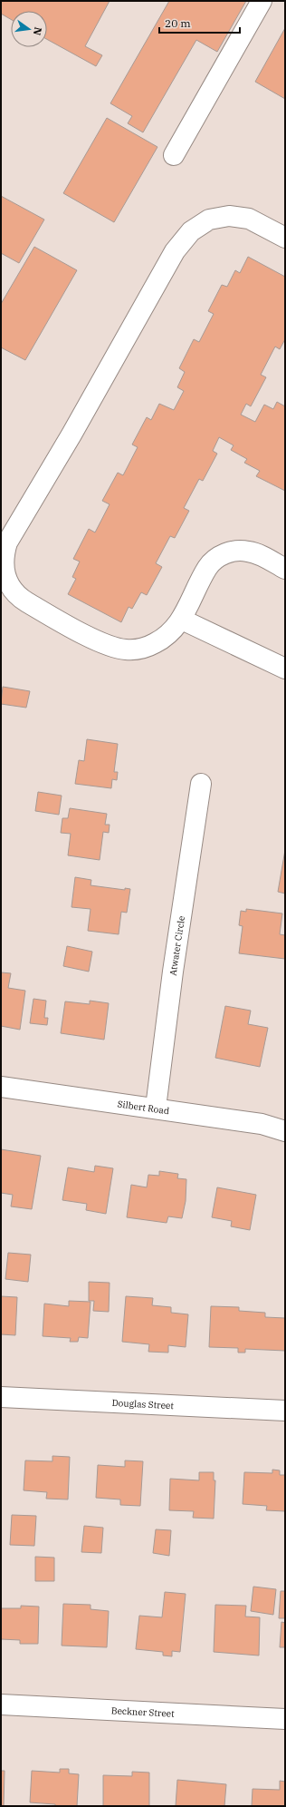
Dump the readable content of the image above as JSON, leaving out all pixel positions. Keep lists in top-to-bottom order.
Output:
{
  "streets": {
    "street": [
      "Atwater Circle",
      "Silbert Road",
      "Douglas Street",
      "Beckner Street"
    ]
  },
  "crossings": [
    ["Atwater Circle", "Silbert Road"]
  ],
  "scale_bar": "20 m",
  "north": "right"
}
